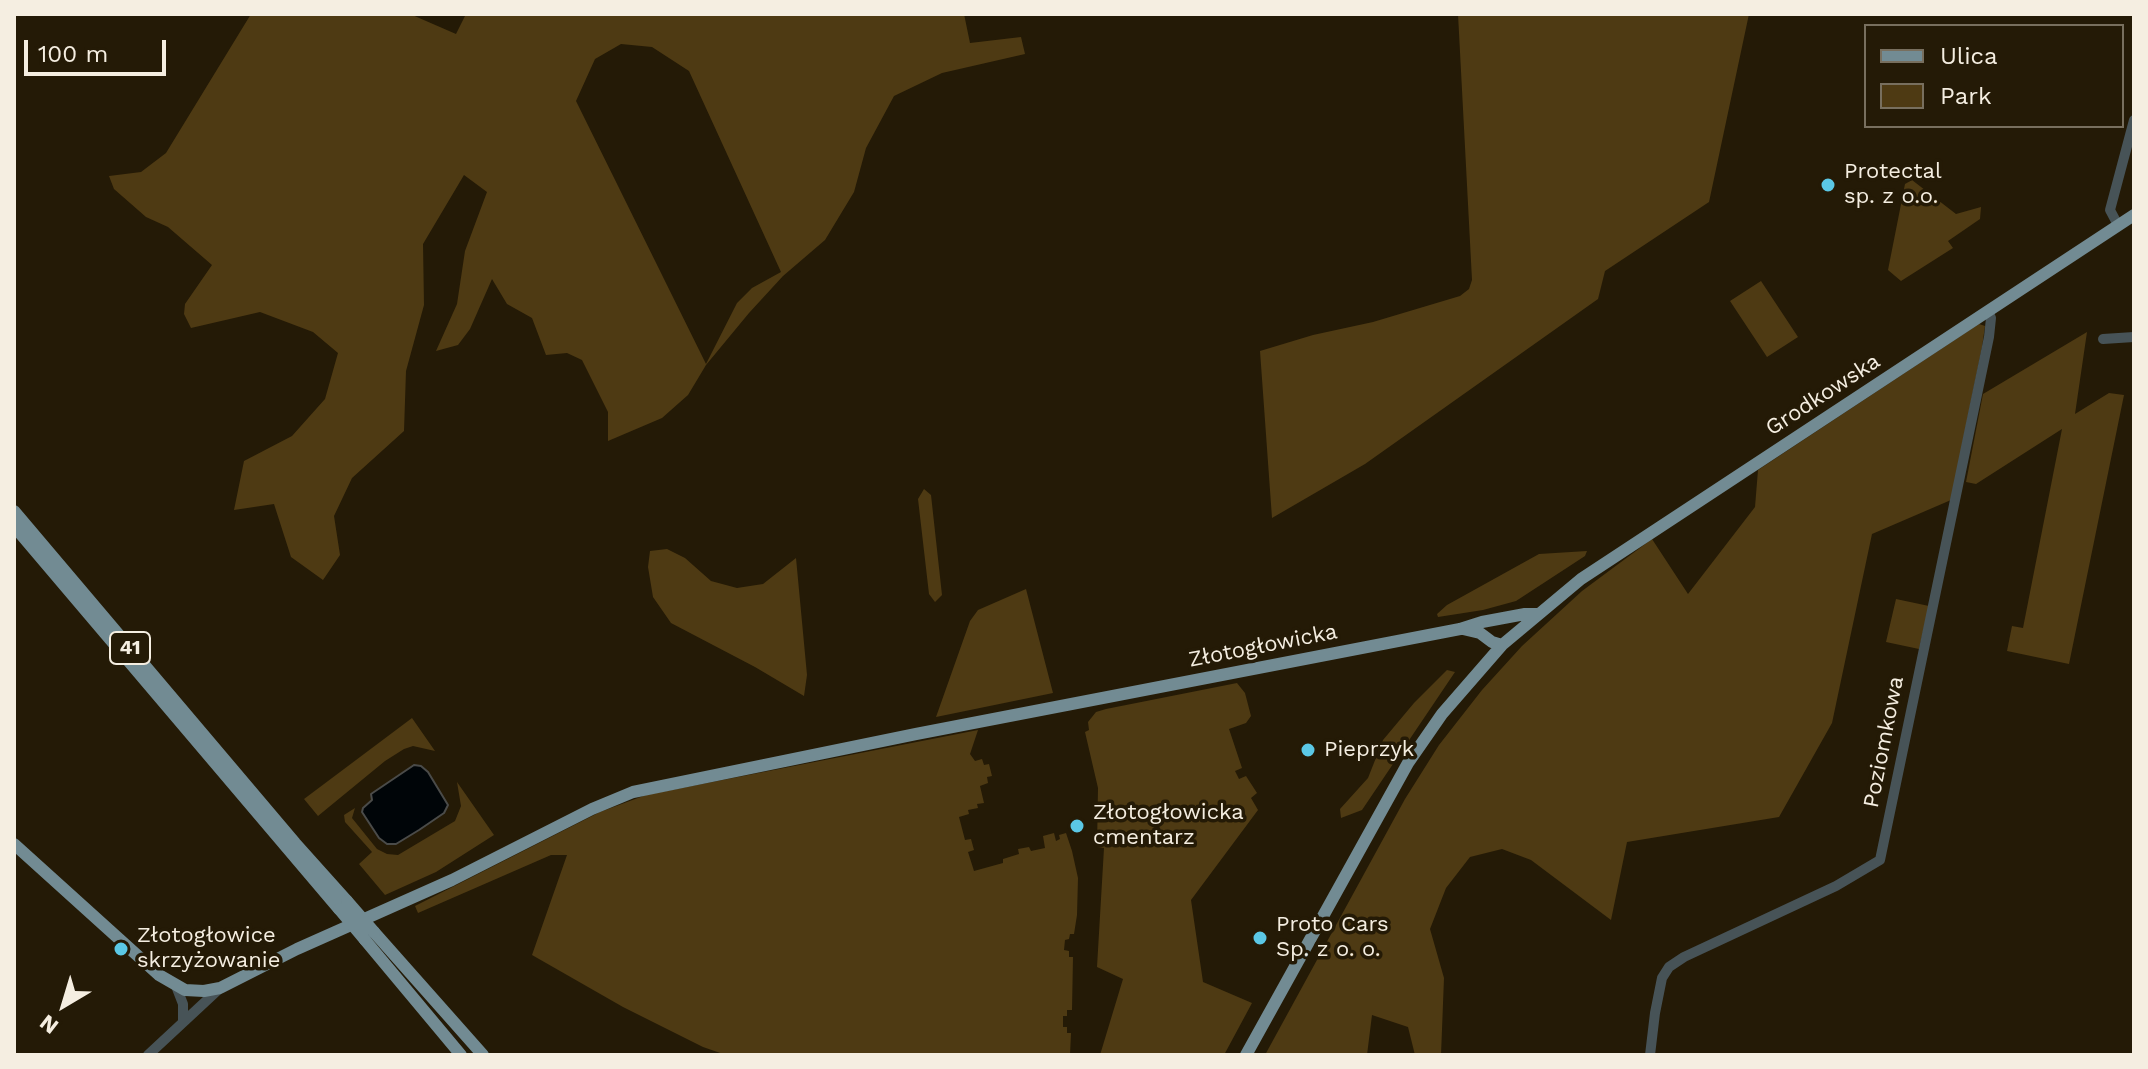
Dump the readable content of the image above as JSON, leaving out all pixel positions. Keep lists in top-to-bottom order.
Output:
{
  "streets": {
    "main road": ["Grodkowska", "Złotogłowicka", "41"],
    "street": ["Poziomkowa"]
  },
  "crossings": [
    ["Grodkowska", "Złotogłowicka"],
    ["Grodkowska", "Poziomkowa"]
  ],
  "places": [
    "Protectal sp. z o.o.",
    "Pieprzyk",
    "Złotogłowicka cmentarz",
    "Proto Cars Sp. z o. o.",
    "Złotogłowice skrzyżowanie"
  ],
  "legend": ["Ulica", "Park"],
  "scale_bar": "100 m",
  "north": "bottom left"
}
